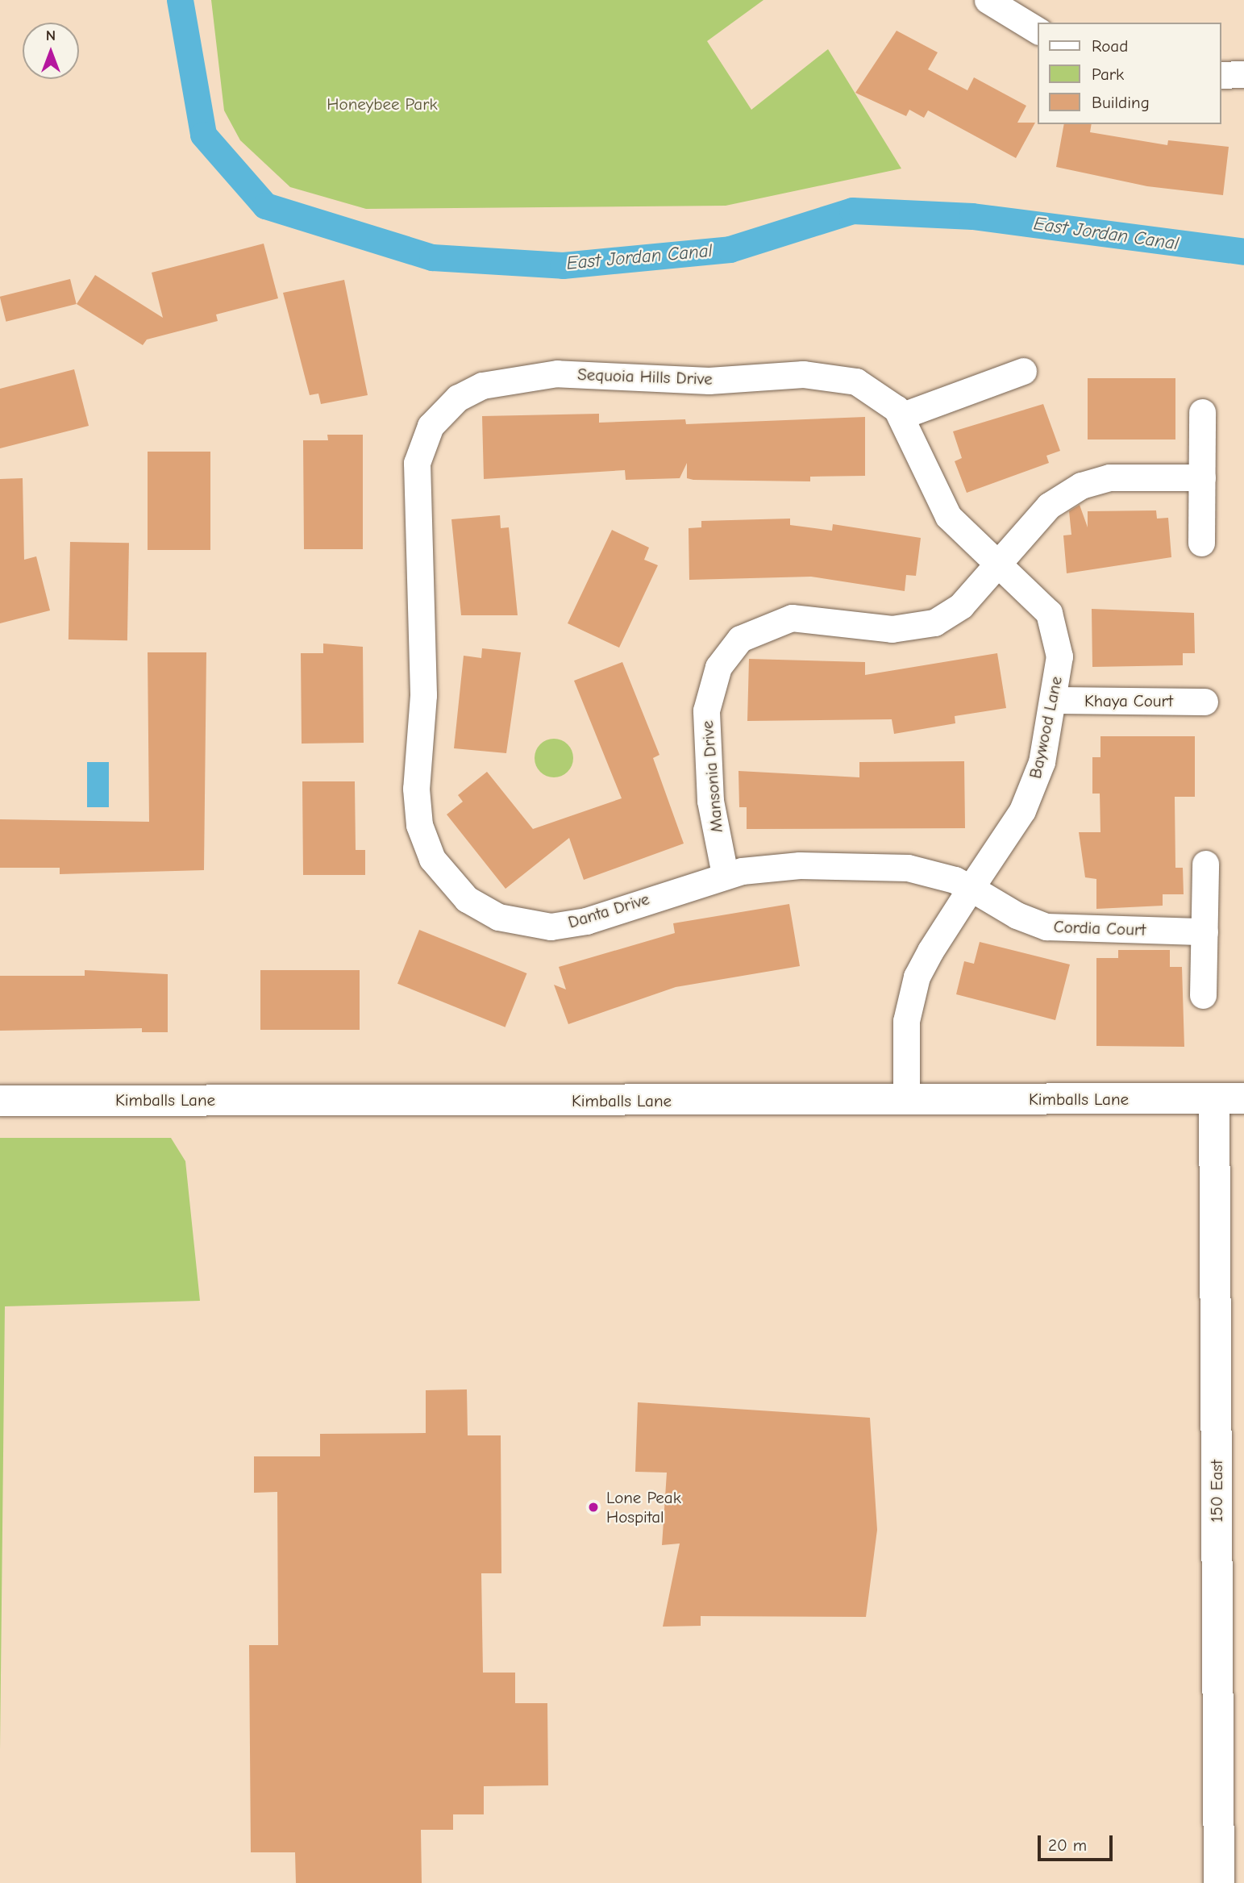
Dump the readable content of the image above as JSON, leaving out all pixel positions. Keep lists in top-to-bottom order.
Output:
{
  "streets": {
    "street": [
      "Sequoia Hills Drive",
      "Khaya Court",
      "Baywood Lane",
      "Mansonia Drive",
      "Danta Drive",
      "Cordia Court",
      "Kimballs Lane",
      "150 East"
    ]
  },
  "crossings": [
    ["Sequoia Hills Drive", "Baywood Lane"],
    ["Sequoia Hills Drive", "Danta Drive"],
    ["Khaya Court", "Baywood Lane"],
    ["Baywood Lane", "Mansonia Drive"],
    ["Baywood Lane", "Danta Drive"],
    ["Baywood Lane", "Cordia Court"],
    ["Baywood Lane", "Kimballs Lane"],
    ["Mansonia Drive", "Danta Drive"],
    ["Danta Drive", "Cordia Court"],
    ["Kimballs Lane", "150 East"]
  ],
  "water": ["East Jordan Canal"],
  "parks": ["Honeybee Park"],
  "places": ["Lone Peak Hospital"],
  "legend": ["Road", "Park", "Building"],
  "scale_bar": "20 m",
  "north": "top"
}
